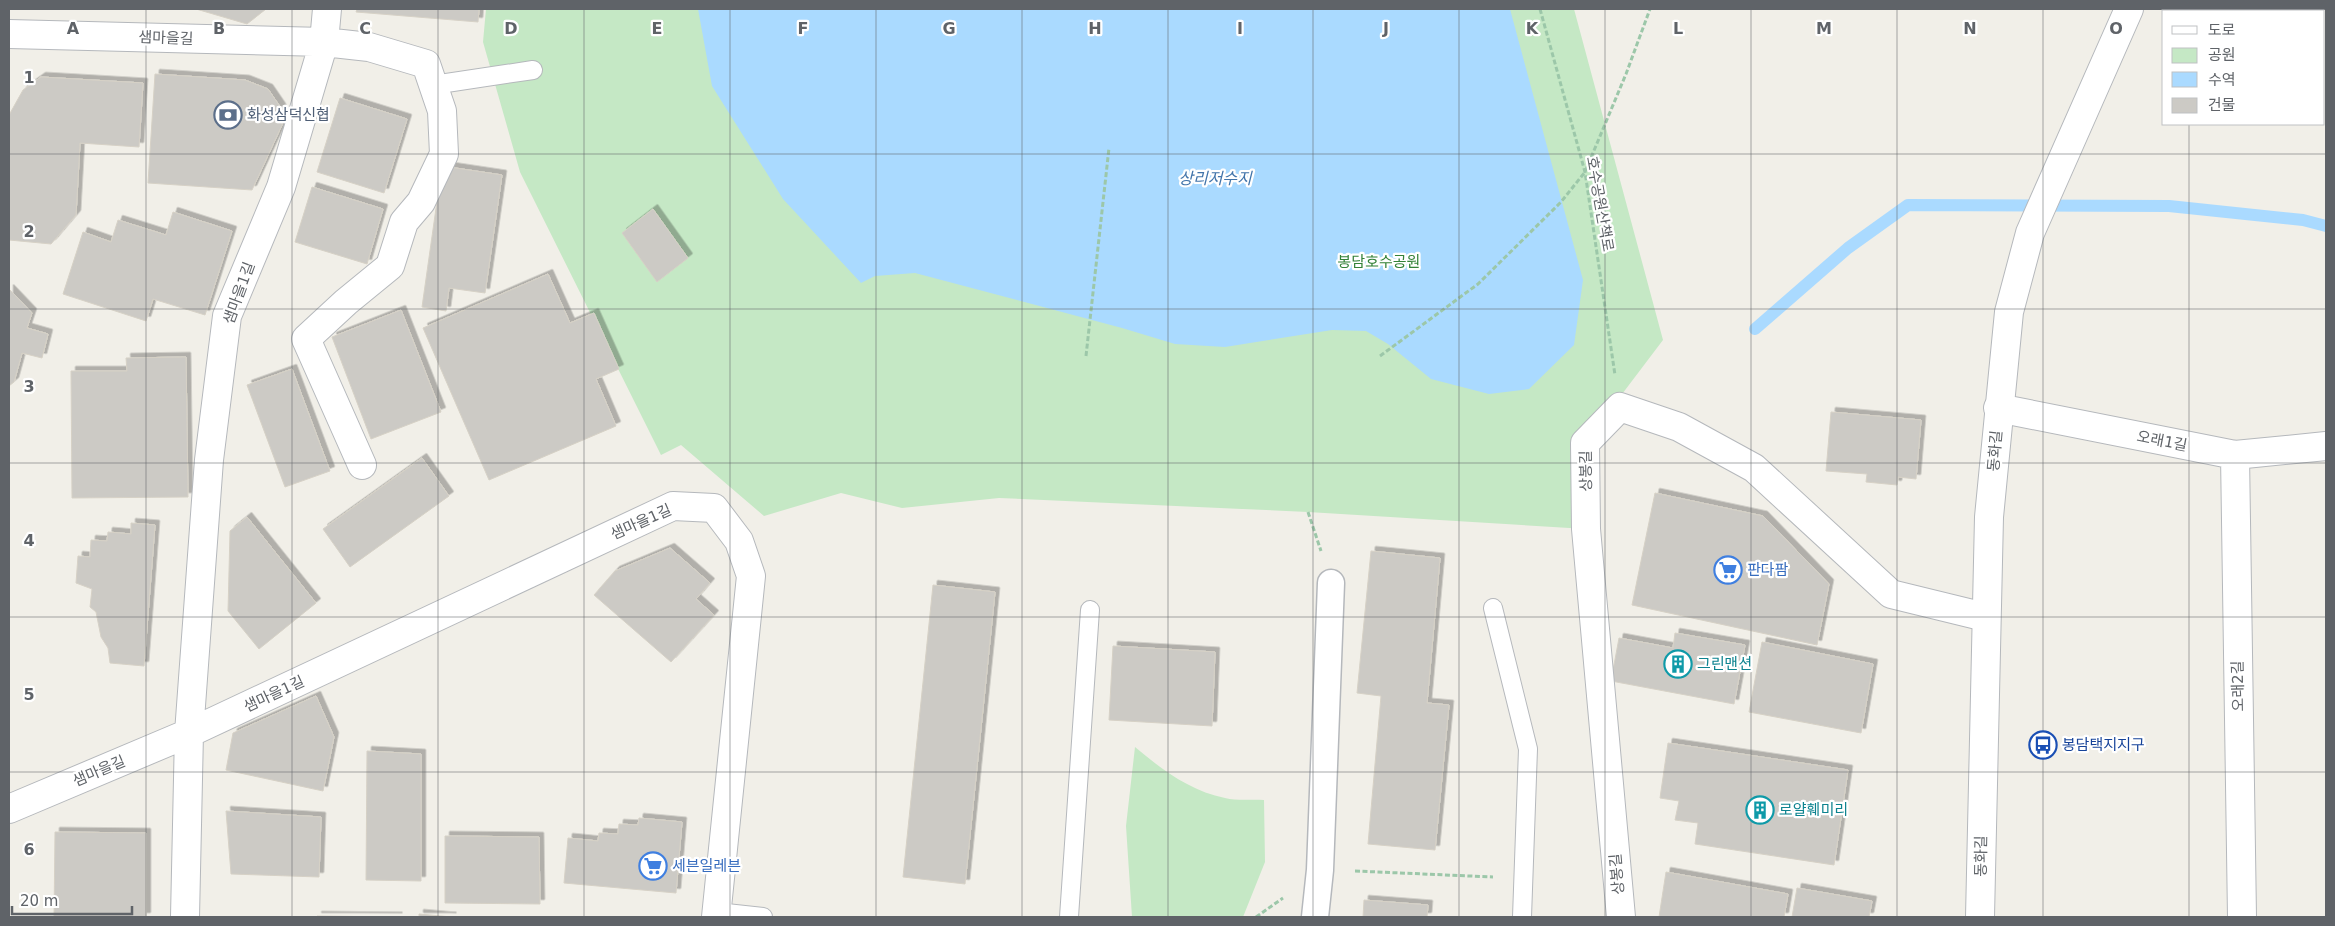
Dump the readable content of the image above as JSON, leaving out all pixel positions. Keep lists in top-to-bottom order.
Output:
{
  "streets": {
    "street": [
      "샘마을길",
      "샘마을1길",
      "오래1길",
      "동화길",
      "상봉길",
      "오래2길"
    ],
    "path": ["호수공원산책로"]
  },
  "crossings": [
    ["샘마을길", "샘마을1길"],
    ["호수공원산책로", "상봉길"],
    ["오래1길", "동화길"],
    ["오래1길", "오래2길"]
  ],
  "water": ["상리저수지"],
  "parks": ["봉담호수공원"],
  "places": {
    "bank": ["화성삼덕신협"],
    "supermarket": ["판다팜", "세븐일레븐"],
    "building": ["그린맨션", "로얄훼미리"],
    "bus stop": ["봉담택지지구"]
  },
  "legend": [
    "도로",
    "공원",
    "수역",
    "건물"
  ],
  "scale_bar": "20 m",
  "grid": {
    "columns": [
      "A",
      "B",
      "C",
      "D",
      "E",
      "F",
      "G",
      "H",
      "I",
      "J",
      "K",
      "L",
      "M",
      "N",
      "O"
    ],
    "rows": [
      "1",
      "2",
      "3",
      "4",
      "5",
      "6"
    ]
  }
}
